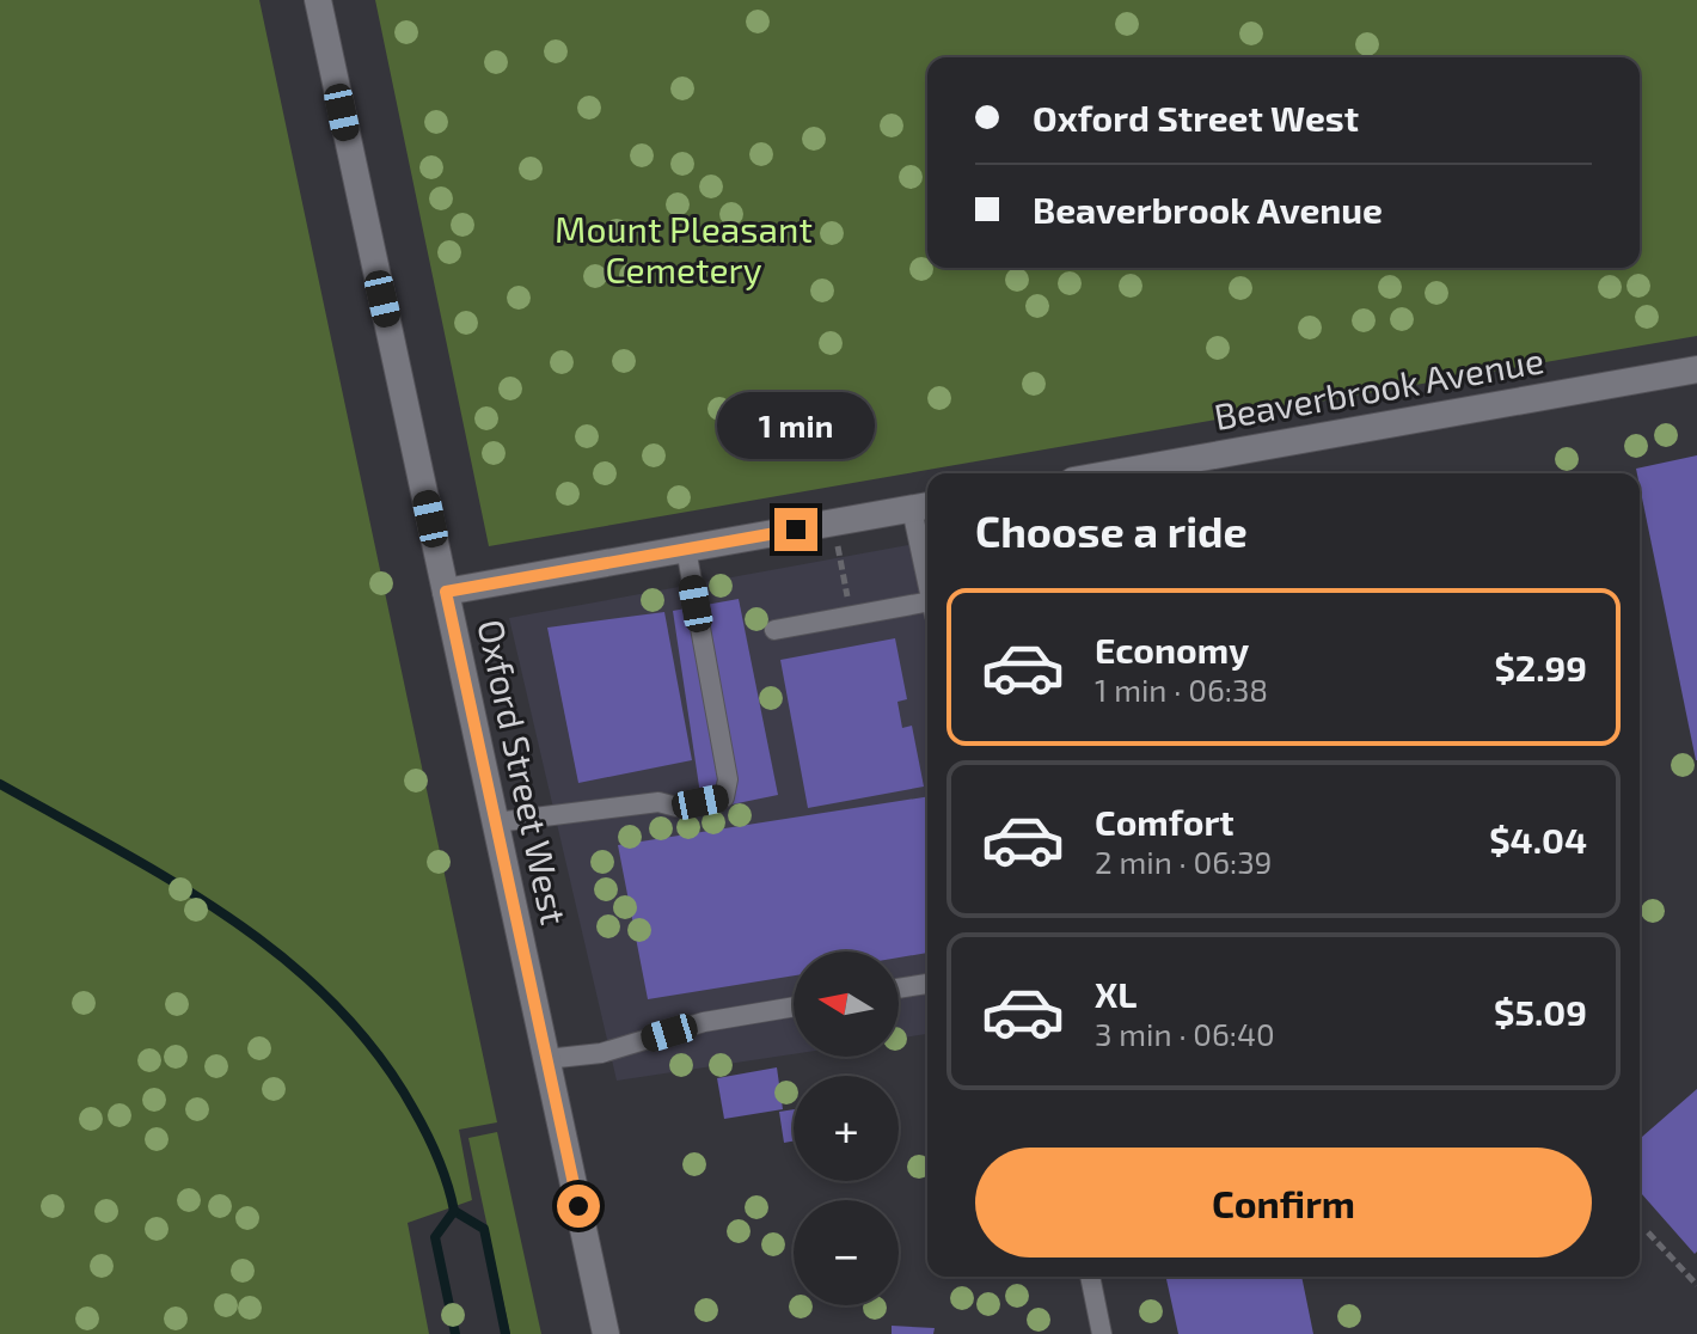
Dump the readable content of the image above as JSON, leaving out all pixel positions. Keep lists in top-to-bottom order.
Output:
{
  "streets": {
    "main road": ["Beaverbrook Avenue", "Oxford Street West"]
  },
  "parks": ["Mount Pleasant Cemetery"],
  "north": "left",
  "page": {
    "banner": ["Oxford Street West", "Beaverbrook Avenue"],
    "bubble": "1 min",
    "heading": "Choose a ride",
    "list": [
      {
        "name": "Economy",
        "note": "1 min · 06:38",
        "value": "$2.99"
      },
      {
        "name": "Comfort",
        "note": "2 min · 06:39",
        "value": "$4.04"
      },
      {
        "name": "XL",
        "note": "3 min · 06:40",
        "value": "$5.09"
      }
    ],
    "map_buttons": ["+", "−"],
    "buttons": "Confirm"
  }
}
